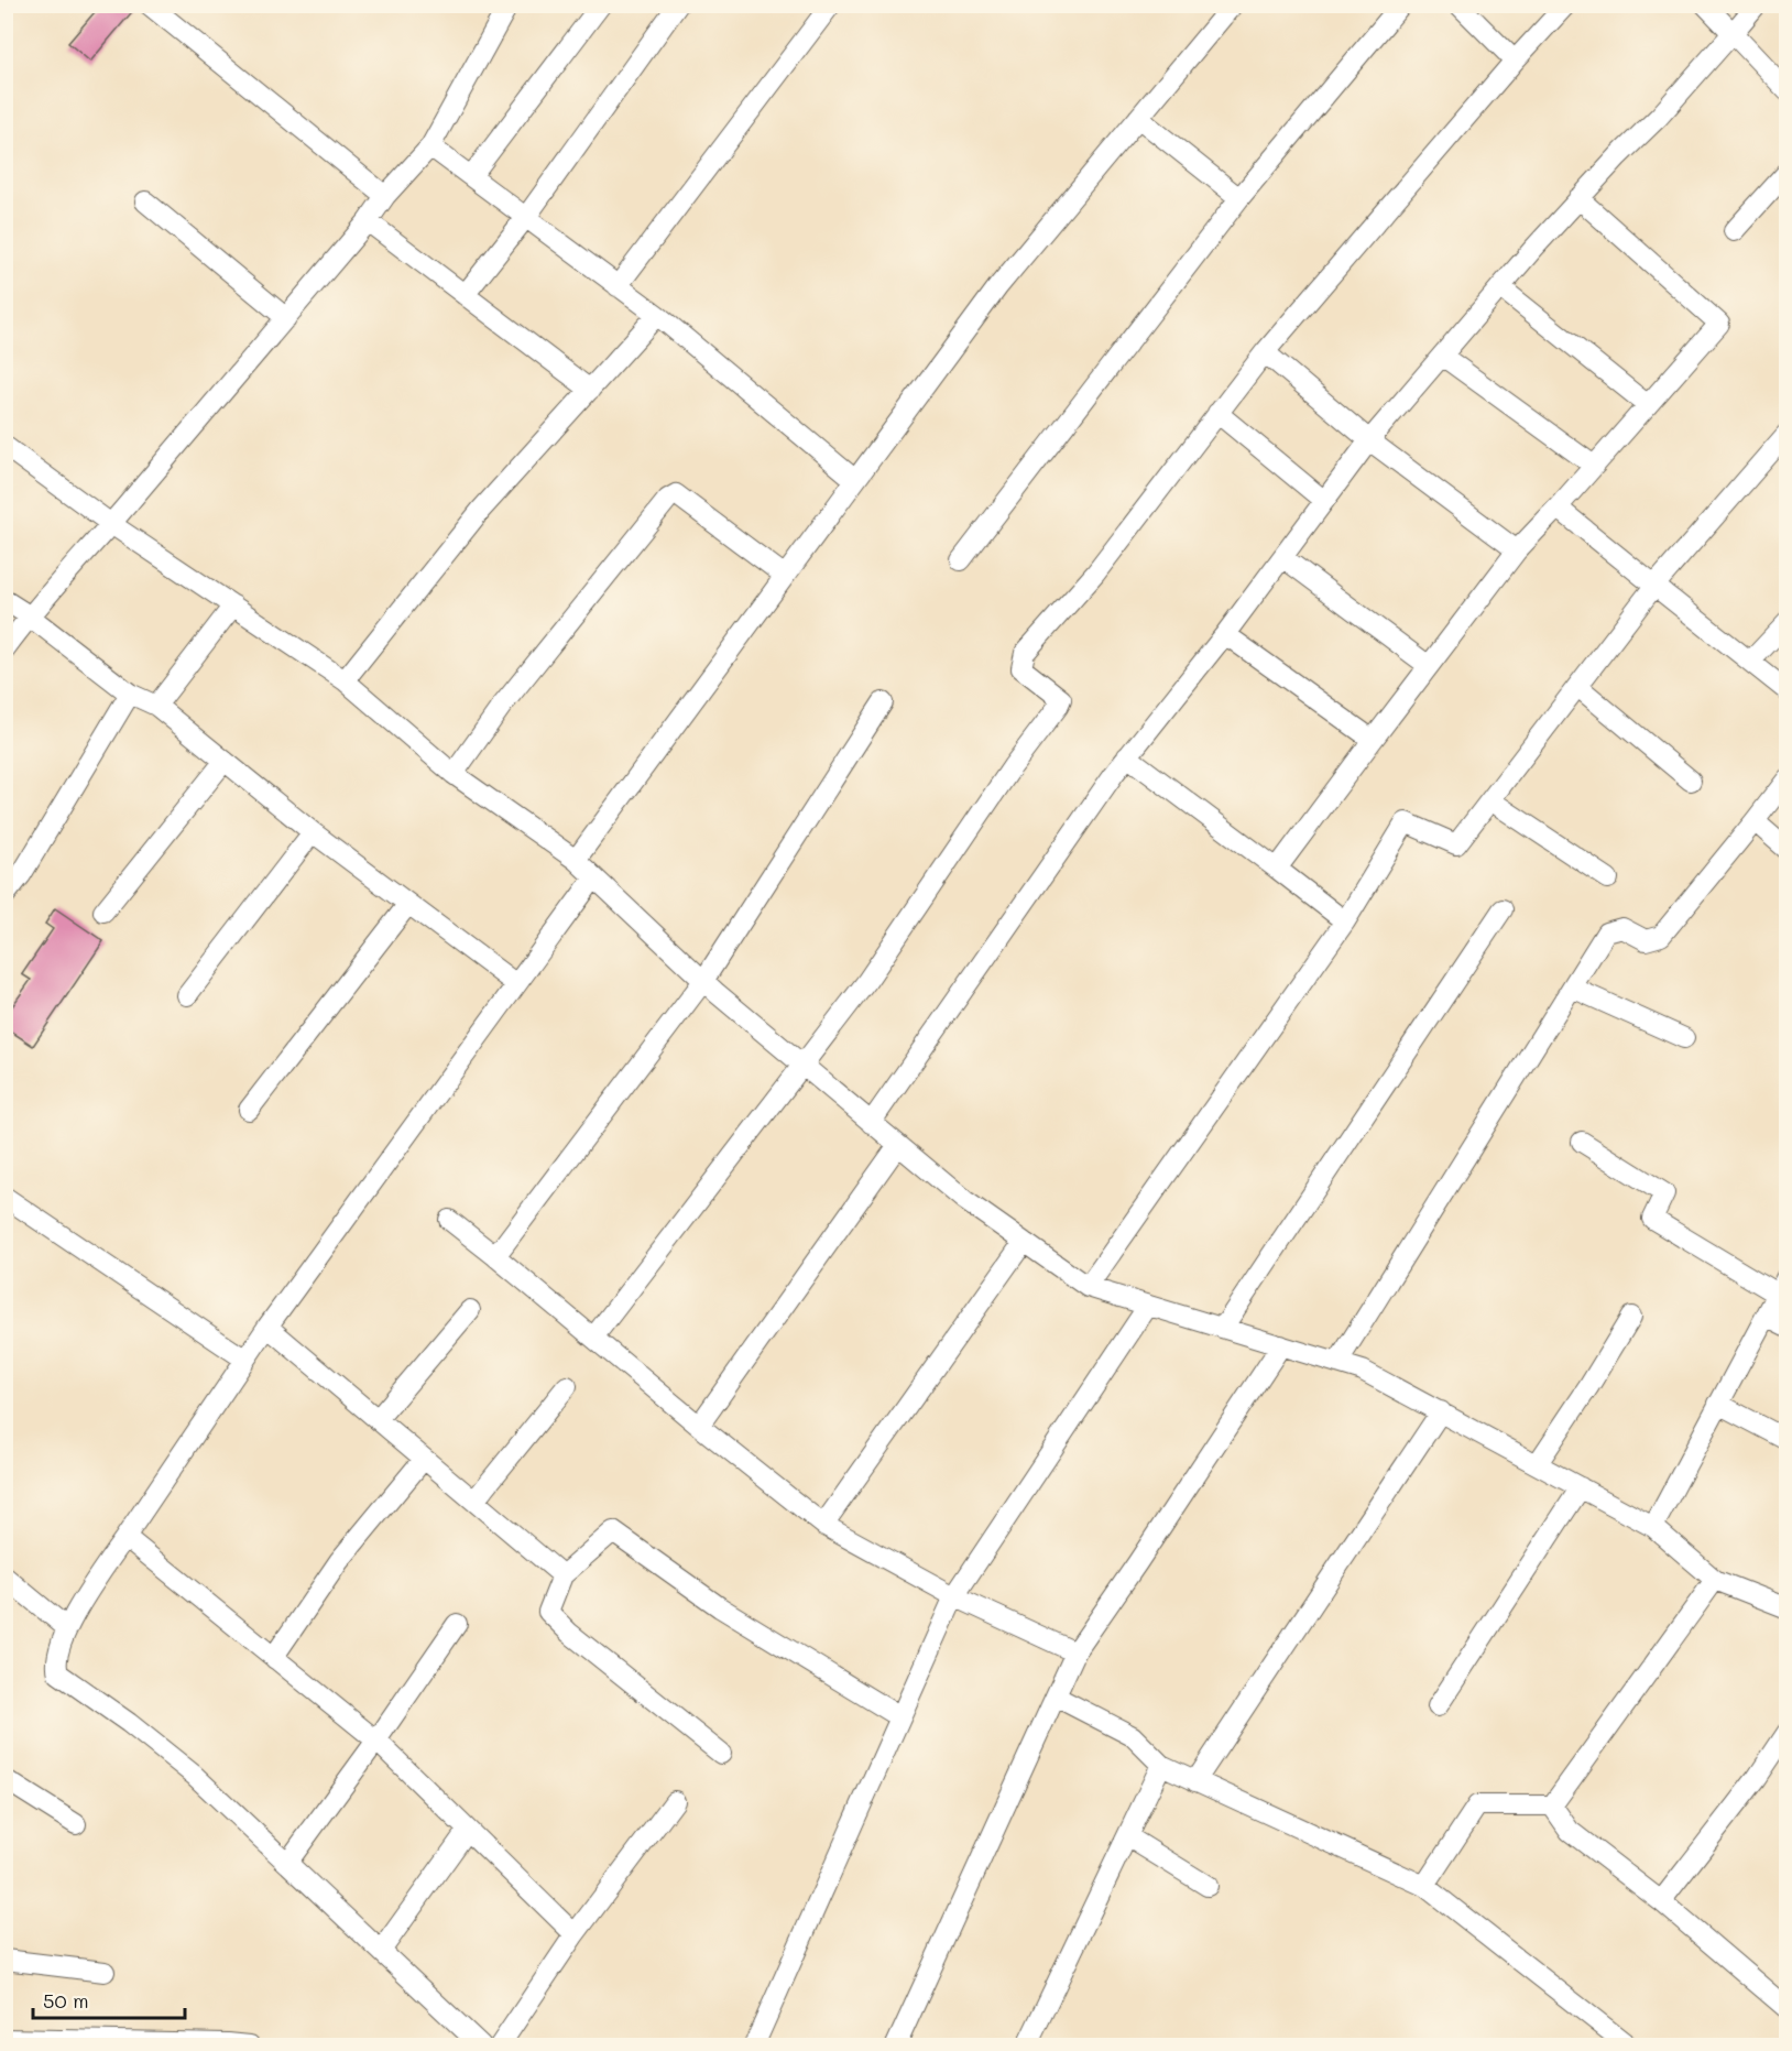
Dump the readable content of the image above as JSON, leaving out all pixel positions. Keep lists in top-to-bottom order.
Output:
{
  "scale_bar": "50 m"
}
